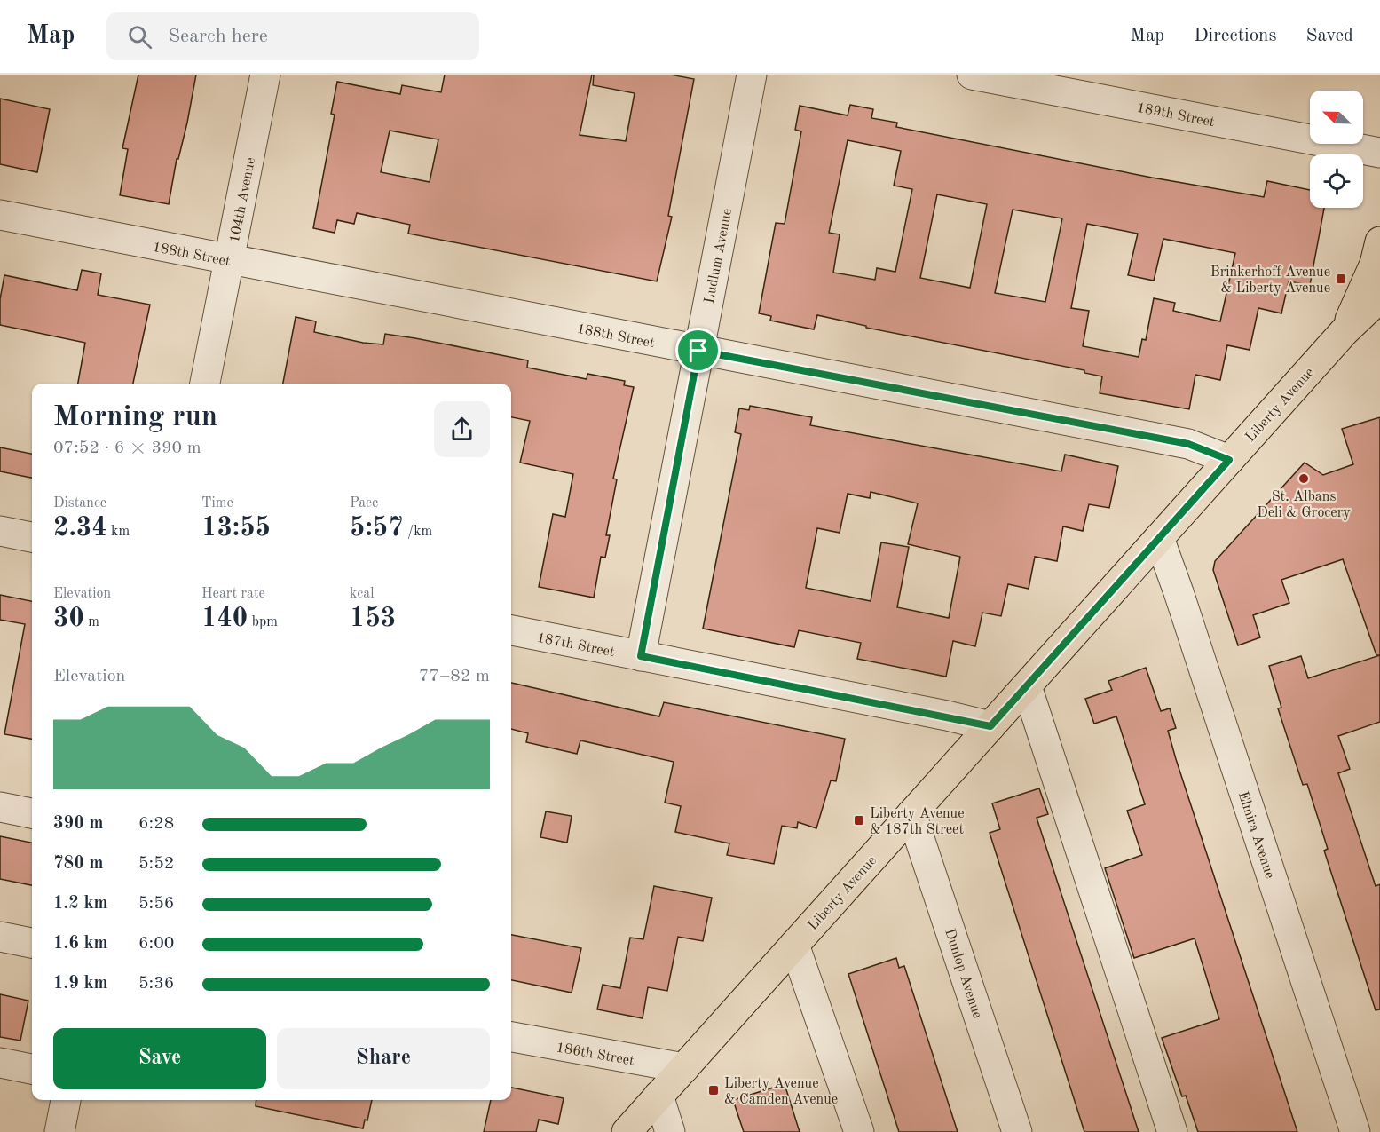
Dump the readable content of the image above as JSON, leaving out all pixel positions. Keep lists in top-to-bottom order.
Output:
{
  "streets": {
    "main road": ["Liberty Avenue"],
    "street": [
      "189th Street",
      "104th Avenue",
      "188th Street",
      "Ludlum Avenue",
      "187th Street",
      "Elmira Avenue",
      "Dunlop Avenue",
      "186th Street"
    ]
  },
  "crossings": [
    ["104th Avenue", "188th Street"],
    ["188th Street", "Ludlum Avenue"],
    ["188th Street", "Liberty Avenue"],
    ["Ludlum Avenue", "187th Street"],
    ["Liberty Avenue", "187th Street"],
    ["Liberty Avenue", "Elmira Avenue"],
    ["Liberty Avenue", "Dunlop Avenue"],
    ["Liberty Avenue", "186th Street"]
  ],
  "places": {
    "transit": ["Brinkerhoff Avenue & Liberty Avenue", "Liberty Avenue & 187th Street", "Liberty Avenue & Camden Avenue"],
    "other": ["St. Albans Deli & Grocery"]
  },
  "north": "top left",
  "page": {
    "header": "Map",
    "search": "Search here",
    "nav": ["Map", "Directions", "Saved"],
    "heading": ["Morning run", "07:52 · 6 × 390 m"],
    "stats": [
      ["Distance", "2.34 km"],
      ["Time", "13:55"],
      ["Pace", "5:57 /km"],
      ["Elevation", "30 m"],
      ["Heart rate", "140 bpm"],
      ["kcal", "153"]
    ],
    "chart": ["Elevation", "77–82 m"],
    "list": [
      {
        "name": "390 m",
        "note": "6:28"
      },
      {
        "name": "780 m",
        "note": "5:52"
      },
      {
        "name": "1.2 km",
        "note": "5:56"
      },
      {
        "name": "1.6 km",
        "note": "6:00"
      },
      {
        "name": "1.9 km",
        "note": "5:36"
      }
    ],
    "buttons": ["Save", "Share"]
  }
}
